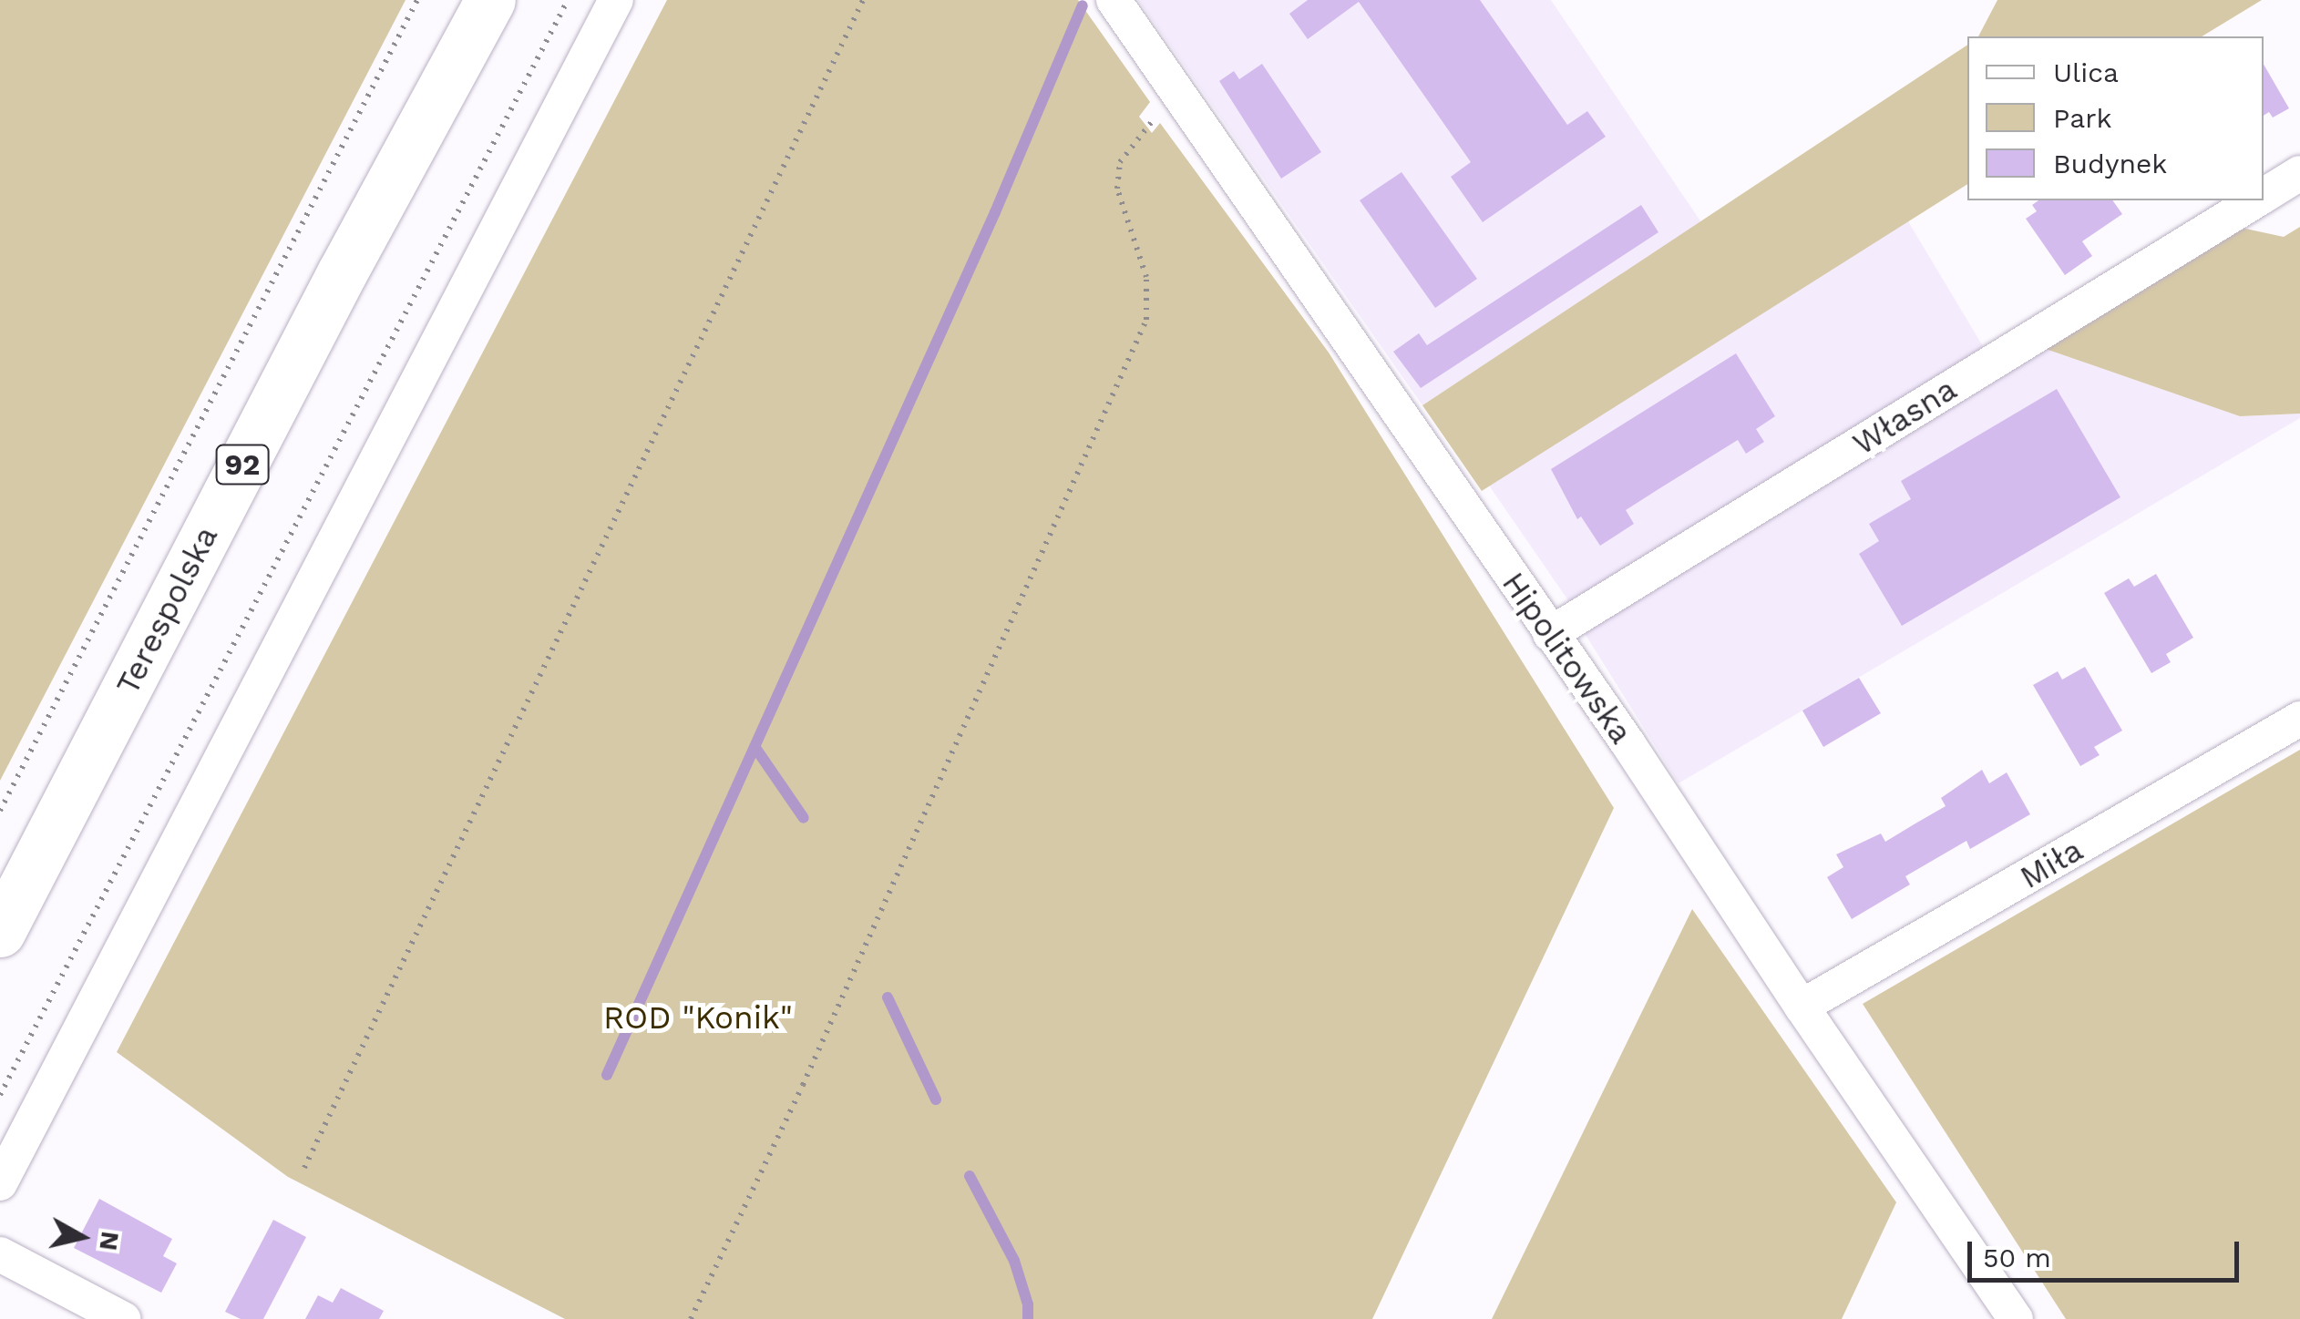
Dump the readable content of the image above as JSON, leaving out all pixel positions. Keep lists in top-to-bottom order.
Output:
{
  "streets": {
    "main road": ["92", "Terespolska"],
    "street": ["Własna", "Hipolitowska", "Miła"]
  },
  "crossings": [
    ["Własna", "Hipolitowska"],
    ["Hipolitowska", "Miła"]
  ],
  "parks": ["ROD \"Konik\""],
  "legend": ["Ulica", "Park", "Budynek"],
  "scale_bar": "50 m",
  "north": "right"
}
